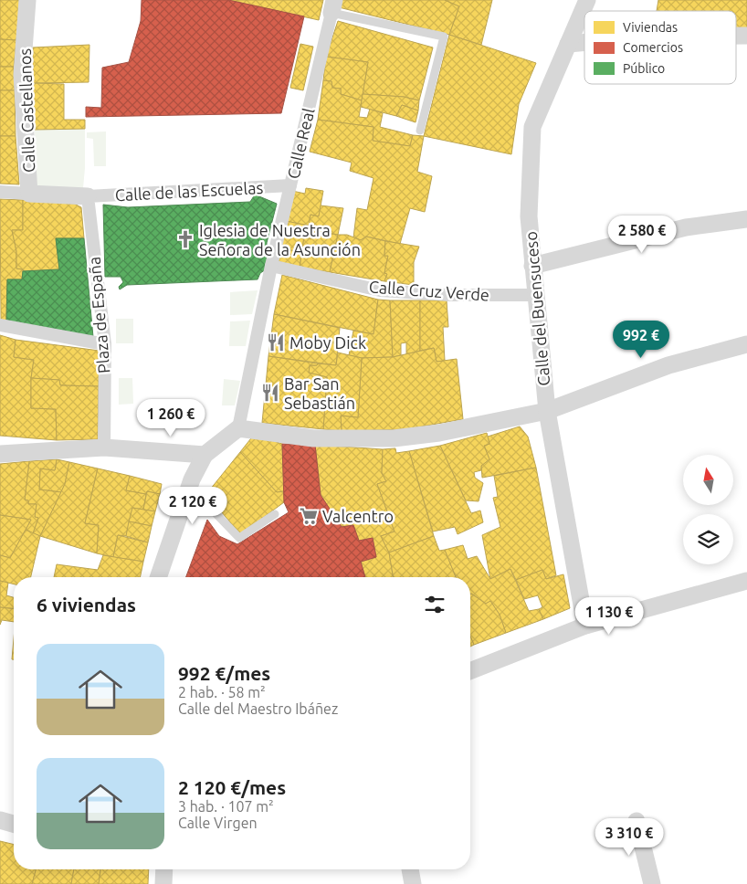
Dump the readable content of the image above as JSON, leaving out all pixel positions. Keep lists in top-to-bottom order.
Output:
{
  "streets": {
    "street": [
      "Calle Castellanos",
      "Calle Real",
      "Calle de las Escuelas",
      "Calle Cruz Verde",
      "Calle del Buensuceso",
      "Plaza de España"
    ]
  },
  "crossings": [
    ["Calle Real", "Calle de las Escuelas"],
    ["Calle Real", "Calle Cruz Verde"],
    ["Calle de las Escuelas", "Plaza de España"],
    ["Calle Cruz Verde", "Calle del Buensuceso"]
  ],
  "places": {
    "church": ["Iglesia de Nuestra Señora de la Asunción"],
    "restaurant": ["Moby Dick", "Bar San Sebastián"],
    "supermarket": ["Valcentro"]
  },
  "legend": ["Viviendas", "Comercios", "Público"],
  "north": "top",
  "page": {
    "price": [
      "2 580 €",
      "992 €",
      "1 260 €",
      "2 120 €",
      "1 130 €",
      "3 310 €"
    ],
    "heading": "6 viviendas",
    "list": [
      {
        "name": "992 €/mes",
        "note": "2 hab. · 58 m² · Calle del Maestro Ibáñez"
      },
      {
        "name": "2 120 €/mes",
        "note": "3 hab. · 107 m² · Calle Virgen"
      }
    ]
  }
}
